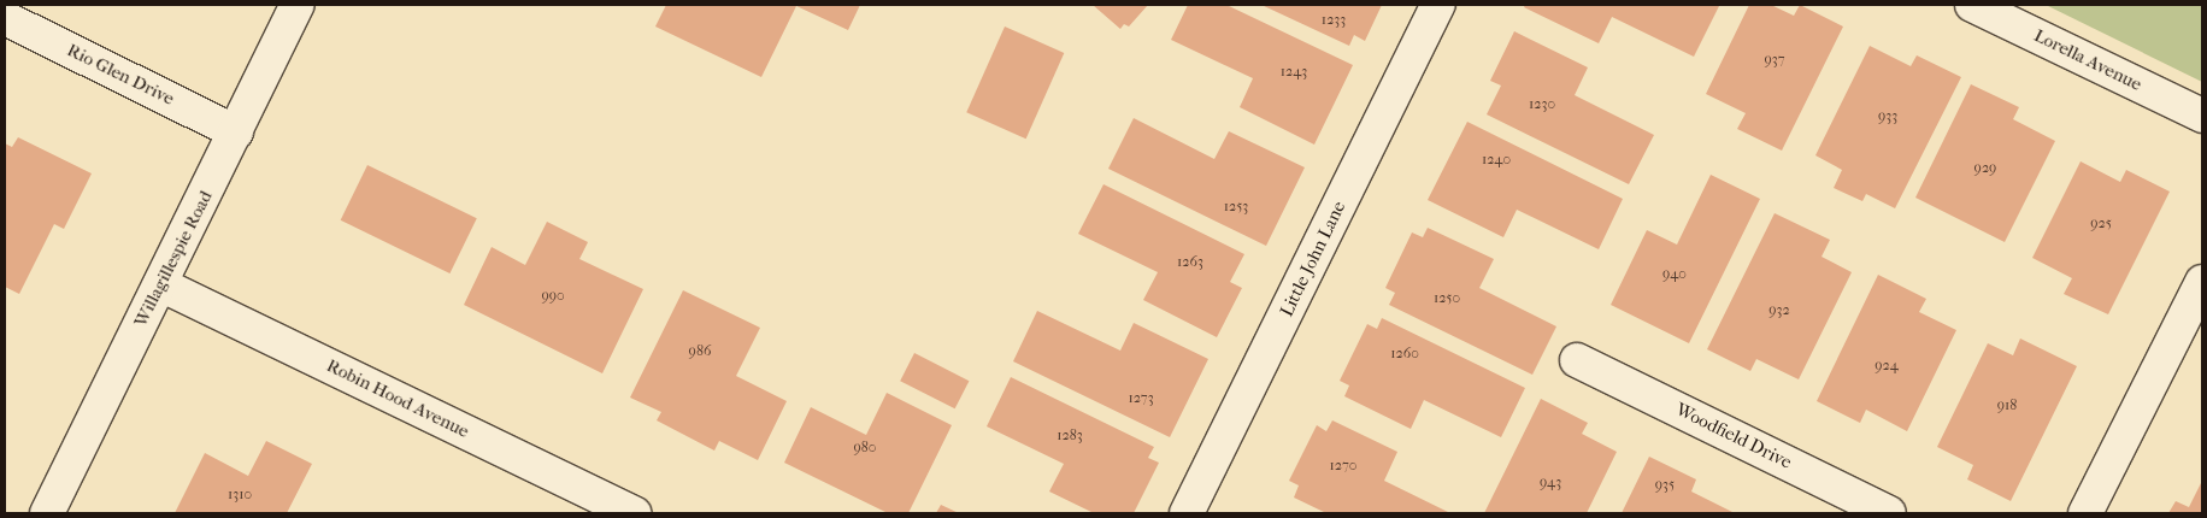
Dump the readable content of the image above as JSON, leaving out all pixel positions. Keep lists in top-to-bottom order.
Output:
{
  "streets": {
    "street": [
      "Lorella Avenue",
      "Rio Glen Drive",
      "Willagillespie Road",
      "Little John Lane",
      "Robin Hood Avenue",
      "Woodfield Drive"
    ]
  },
  "crossings": [
    ["Rio Glen Drive", "Willagillespie Road"],
    ["Willagillespie Road", "Robin Hood Avenue"]
  ],
  "house_numbers": [
    "1233",
    "937",
    "1243",
    "1230",
    "933",
    "1240",
    "929",
    "1253",
    "925",
    "1263",
    "940",
    "990",
    "1250",
    "932",
    "986",
    "1260",
    "924",
    "1273",
    "918",
    "1283",
    "980",
    "1270",
    "943",
    "935",
    "1310"
  ]
}
